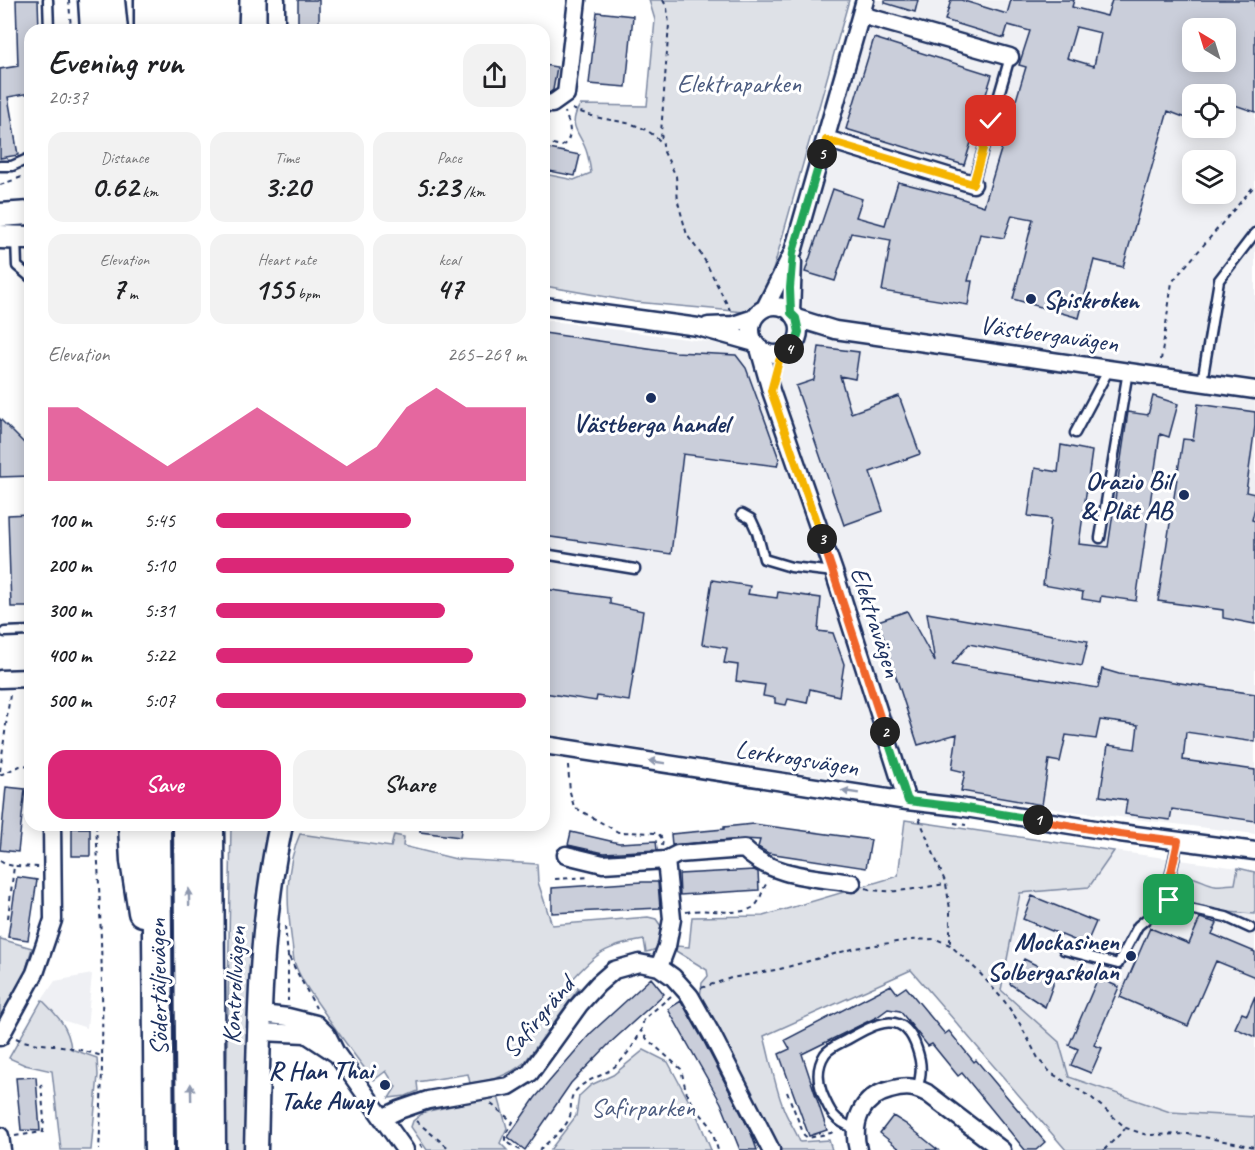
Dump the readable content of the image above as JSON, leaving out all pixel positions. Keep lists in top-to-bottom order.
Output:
{
  "streets": {
    "highway": ["Södertäljevägen"],
    "street": [
      "Västbergavägen",
      "Elektravägen",
      "Lerkrogsvägen",
      "Kontrollvägen",
      "Safirgränd"
    ]
  },
  "crossings": [
    ["Västbergavägen", "Elektravägen"],
    ["Elektravägen", "Lerkrogsvägen"]
  ],
  "parks": ["Elektraparken", "Safirparken"],
  "places": [
    "Spiskroken",
    "Västberga handel",
    "Orazio Bil & Plåt AB",
    "Mockasinen Solbergaskolan",
    "R Han Thai Take Away"
  ],
  "north": "top left",
  "page": {
    "heading": ["Evening run", "20:37"],
    "stats": [
      ["Distance", "0.62 km"],
      ["Time", "3:20"],
      ["Pace", "5:23 /km"],
      ["Elevation", "7 m"],
      ["Heart rate", "155 bpm"],
      ["kcal", "47"]
    ],
    "pins": [
      "5",
      "4",
      "3",
      "2",
      "1"
    ],
    "chart": ["Elevation", "265–269 m"],
    "list": [
      {
        "name": "100 m",
        "note": "5:45"
      },
      {
        "name": "200 m",
        "note": "5:10"
      },
      {
        "name": "300 m",
        "note": "5:31"
      },
      {
        "name": "400 m",
        "note": "5:22"
      },
      {
        "name": "500 m",
        "note": "5:07"
      }
    ],
    "buttons": ["Save", "Share"]
  }
}
